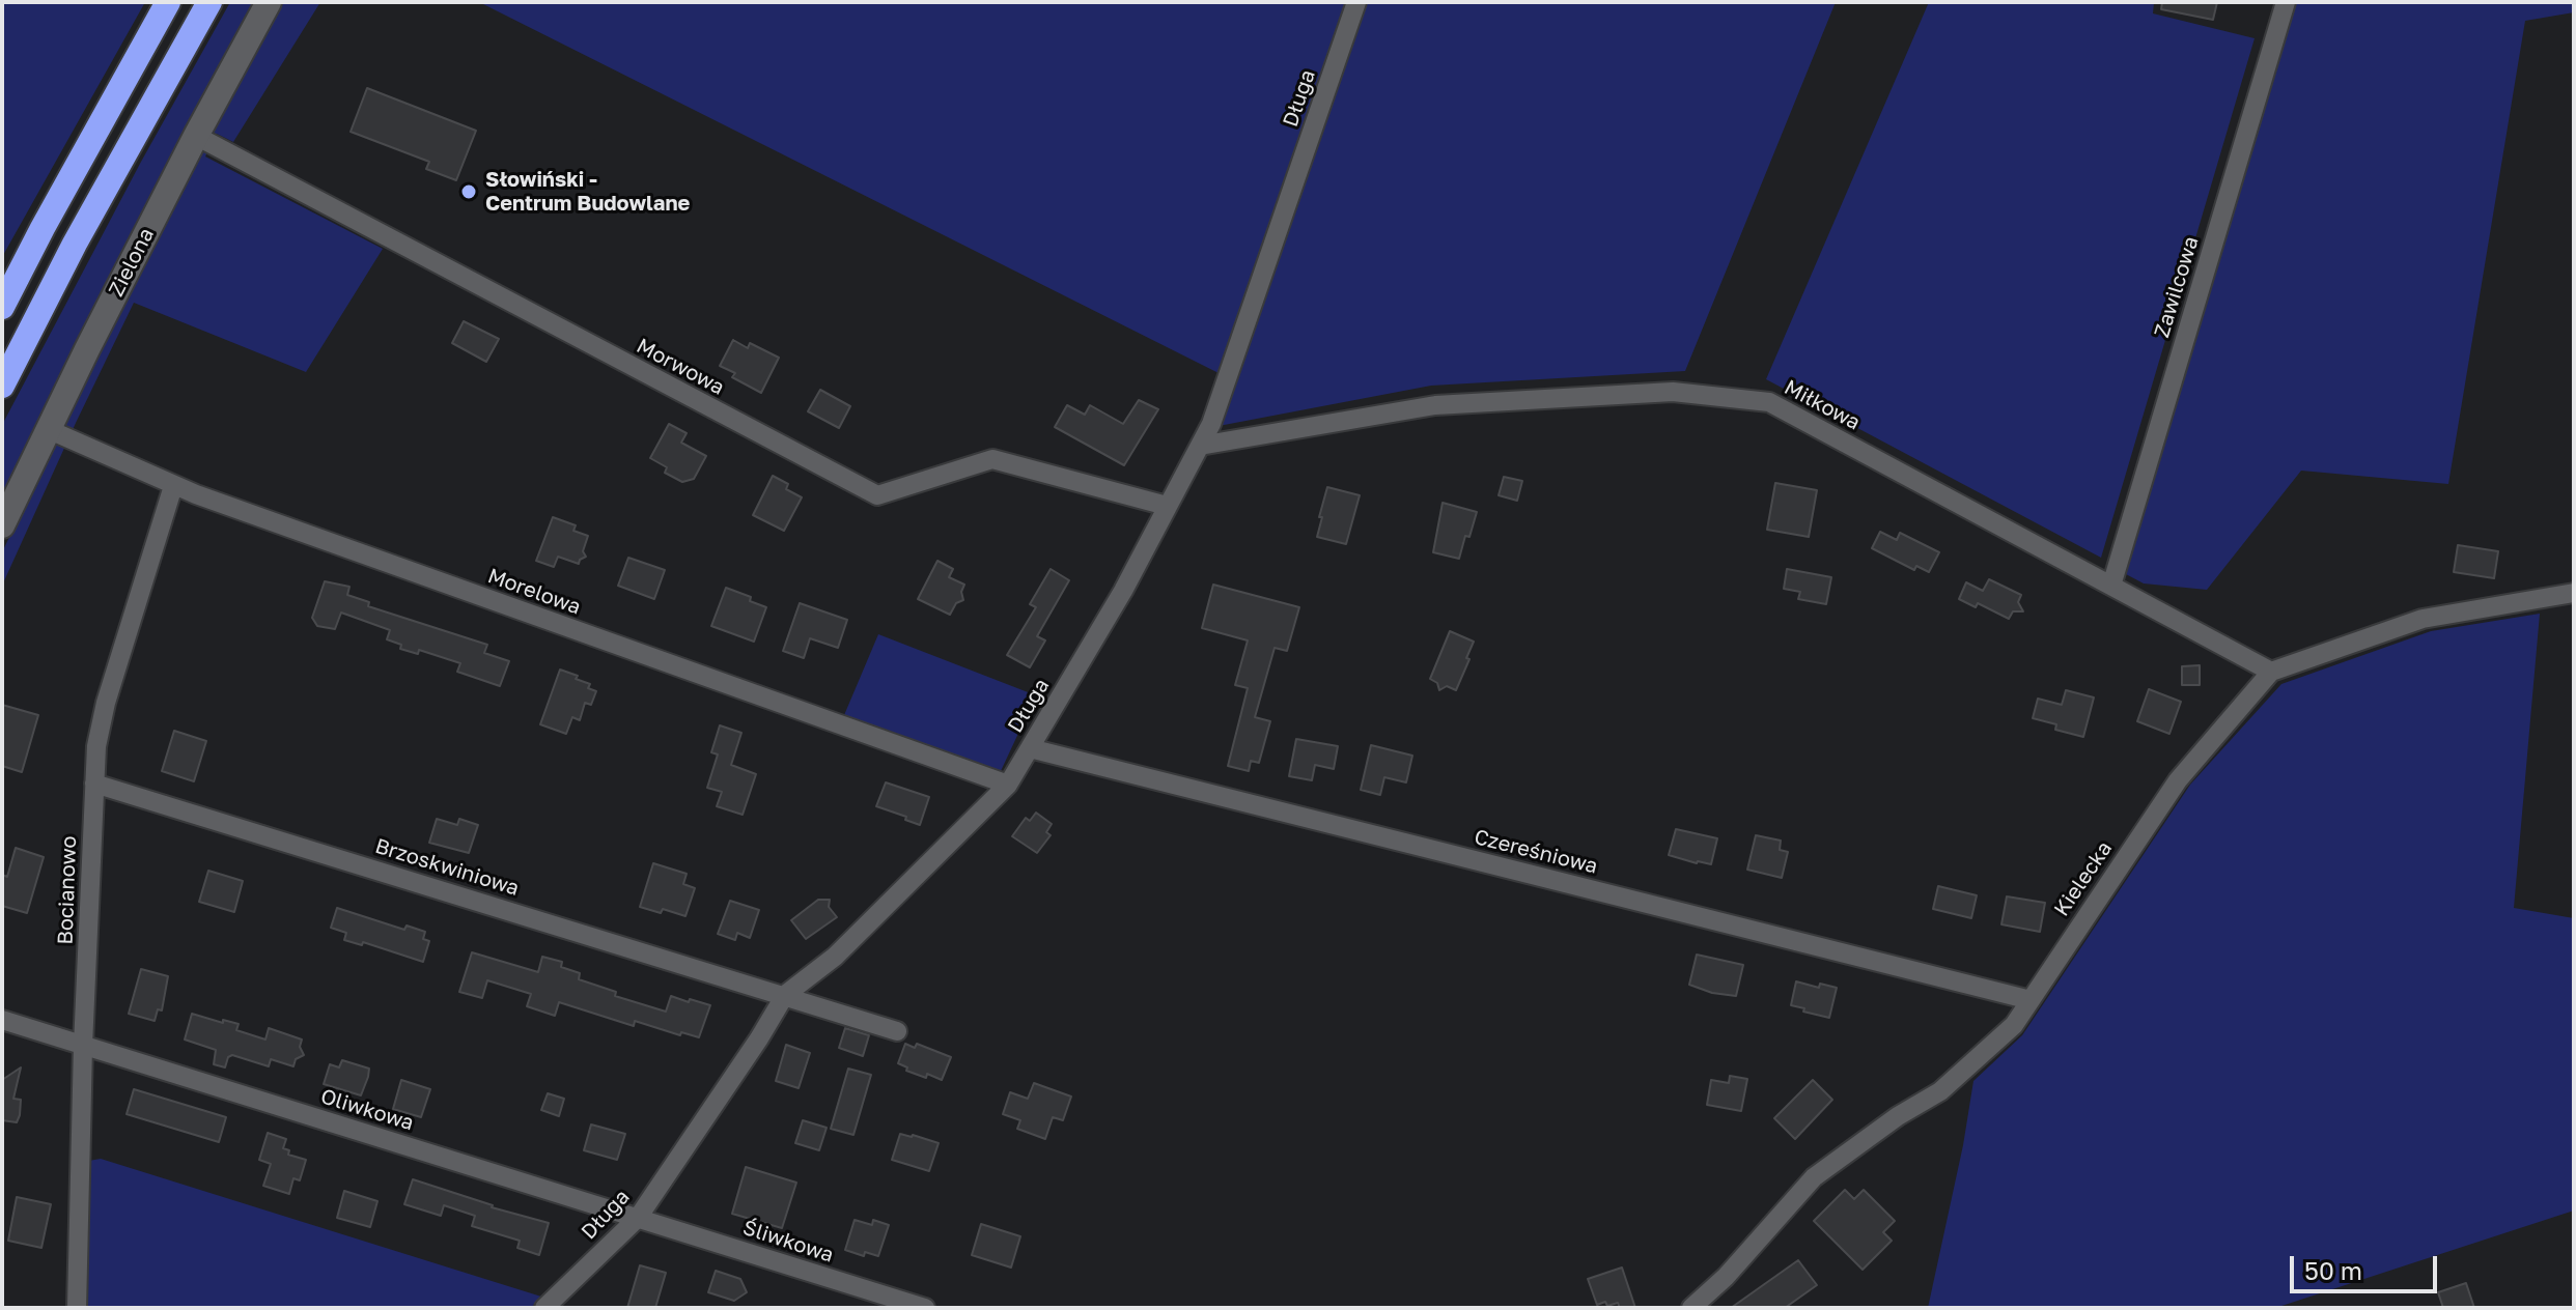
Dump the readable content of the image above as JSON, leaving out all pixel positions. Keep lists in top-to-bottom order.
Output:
{
  "streets": {
    "street": [
      "Długa",
      "Zielona",
      "Zawilcowa",
      "Morwowa",
      "Miłkowa",
      "Morelowa",
      "Czereśniowa",
      "Brzoskwiniowa",
      "Kielecka",
      "Bocianowo",
      "Oliwkowa",
      "Śliwkowa"
    ]
  },
  "crossings": [
    ["Długa", "Morwowa"],
    ["Długa", "Miłkowa"],
    ["Długa", "Morelowa"],
    ["Długa", "Czereśniowa"],
    ["Długa", "Brzoskwiniowa"],
    ["Długa", "Oliwkowa"],
    ["Długa", "Śliwkowa"],
    ["Zielona", "Morwowa"],
    ["Zielona", "Morelowa"],
    ["Zawilcowa", "Miłkowa"],
    ["Miłkowa", "Kielecka"],
    ["Morelowa", "Bocianowo"],
    ["Czereśniowa", "Kielecka"],
    ["Brzoskwiniowa", "Bocianowo"],
    ["Bocianowo", "Oliwkowa"],
    ["Oliwkowa", "Śliwkowa"]
  ],
  "places": ["Słowiński - Centrum Budowlane"],
  "scale_bar": "50 m"
}
